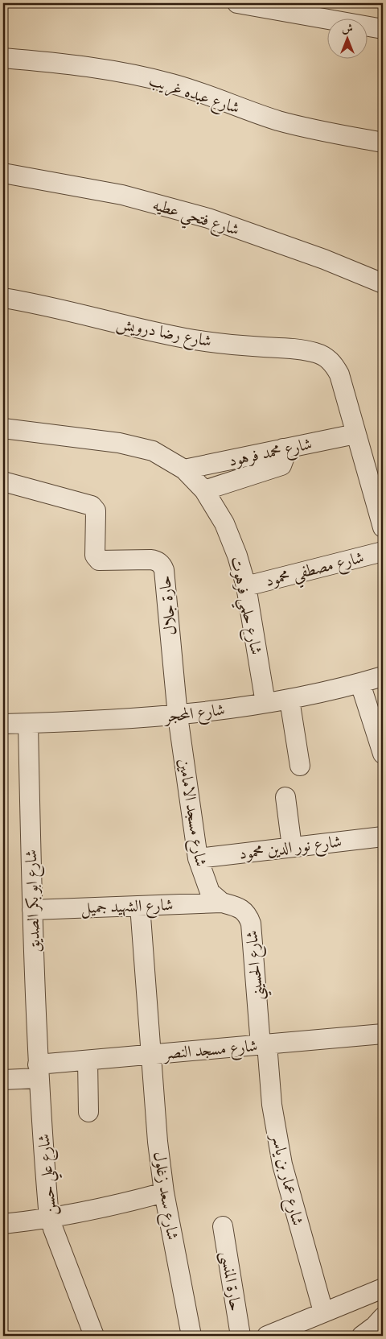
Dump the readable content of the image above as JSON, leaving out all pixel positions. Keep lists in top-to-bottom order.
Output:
{
  "streets": {
    "street": [
      "شارع عبده غريب",
      "شارع فتحي عطيه",
      "شارع رضا درويش",
      "شارع محمد فرهود",
      "شارع مصطفي محمود",
      "حارة جلال",
      "شارع حلمي فرهوت",
      "شارع المحجر",
      "شارع مسجد الامامين",
      "شارع نور الدين محمود",
      "شارع ابو بكر الصديق",
      "شارع الشهيد جميل",
      "شارع الحسيني",
      "شارع مسجد النصر",
      "شارع علي حسن",
      "شارع عمار بن ياسر",
      "شارع سعد زغلول",
      "حارة المنسى"
    ]
  },
  "crossings": [
    ["شارع رضا درويش", "شارع محمد فرهود"],
    ["شارع محمد فرهود", "شارع حلمي فرهوت"],
    ["شارع مصطفي محمود", "شارع حلمي فرهوت"],
    ["حارة جلال", "شارع المحجر"],
    ["حارة جلال", "شارع مسجد الامامين"],
    ["شارع حلمي فرهوت", "شارع المحجر"],
    ["شارع المحجر", "شارع مسجد الامامين"],
    ["شارع المحجر", "شارع ابو بكر الصديق"],
    ["شارع مسجد الامامين", "شارع نور الدين محمود"],
    ["شارع مسجد الامامين", "شارع الشهيد جميل"],
    ["شارع مسجد الامامين", "شارع الحسيني"],
    ["شارع ابو بكر الصديق", "شارع الشهيد جميل"],
    ["شارع ابو بكر الصديق", "شارع مسجد النصر"],
    ["شارع ابو بكر الصديق", "شارع علي حسن"],
    ["شارع الشهيد جميل", "شارع الحسيني"],
    ["شارع الشهيد جميل", "شارع سعد زغلول"],
    ["شارع الحسيني", "شارع مسجد النصر"],
    ["شارع الحسيني", "شارع عمار بن ياسر"],
    ["شارع مسجد النصر", "شارع علي حسن"],
    ["شارع مسجد النصر", "شارع عمار بن ياسر"],
    ["شارع مسجد النصر", "شارع سعد زغلول"]
  ],
  "north": "top"
}
